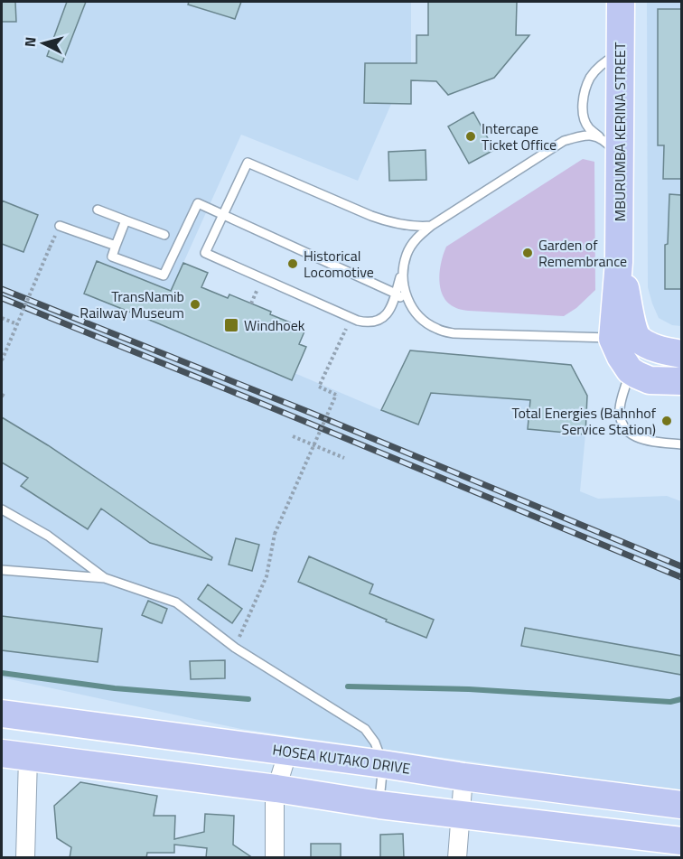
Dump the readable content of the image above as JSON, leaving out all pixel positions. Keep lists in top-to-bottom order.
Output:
{
  "streets": {
    "main road": ["MBURUMBA KERINA STREET", "HOSEA KUTAKO DRIVE"]
  },
  "places": {
    "other": [
      "Intercape Ticket Office",
      "Garden of Remembrance",
      "Historical Locomotive",
      "TransNamib Railway Museum",
      "Total Energies (Bahnhof Service Station)"
    ],
    "transit": ["Windhoek"]
  },
  "north": "left"
}
